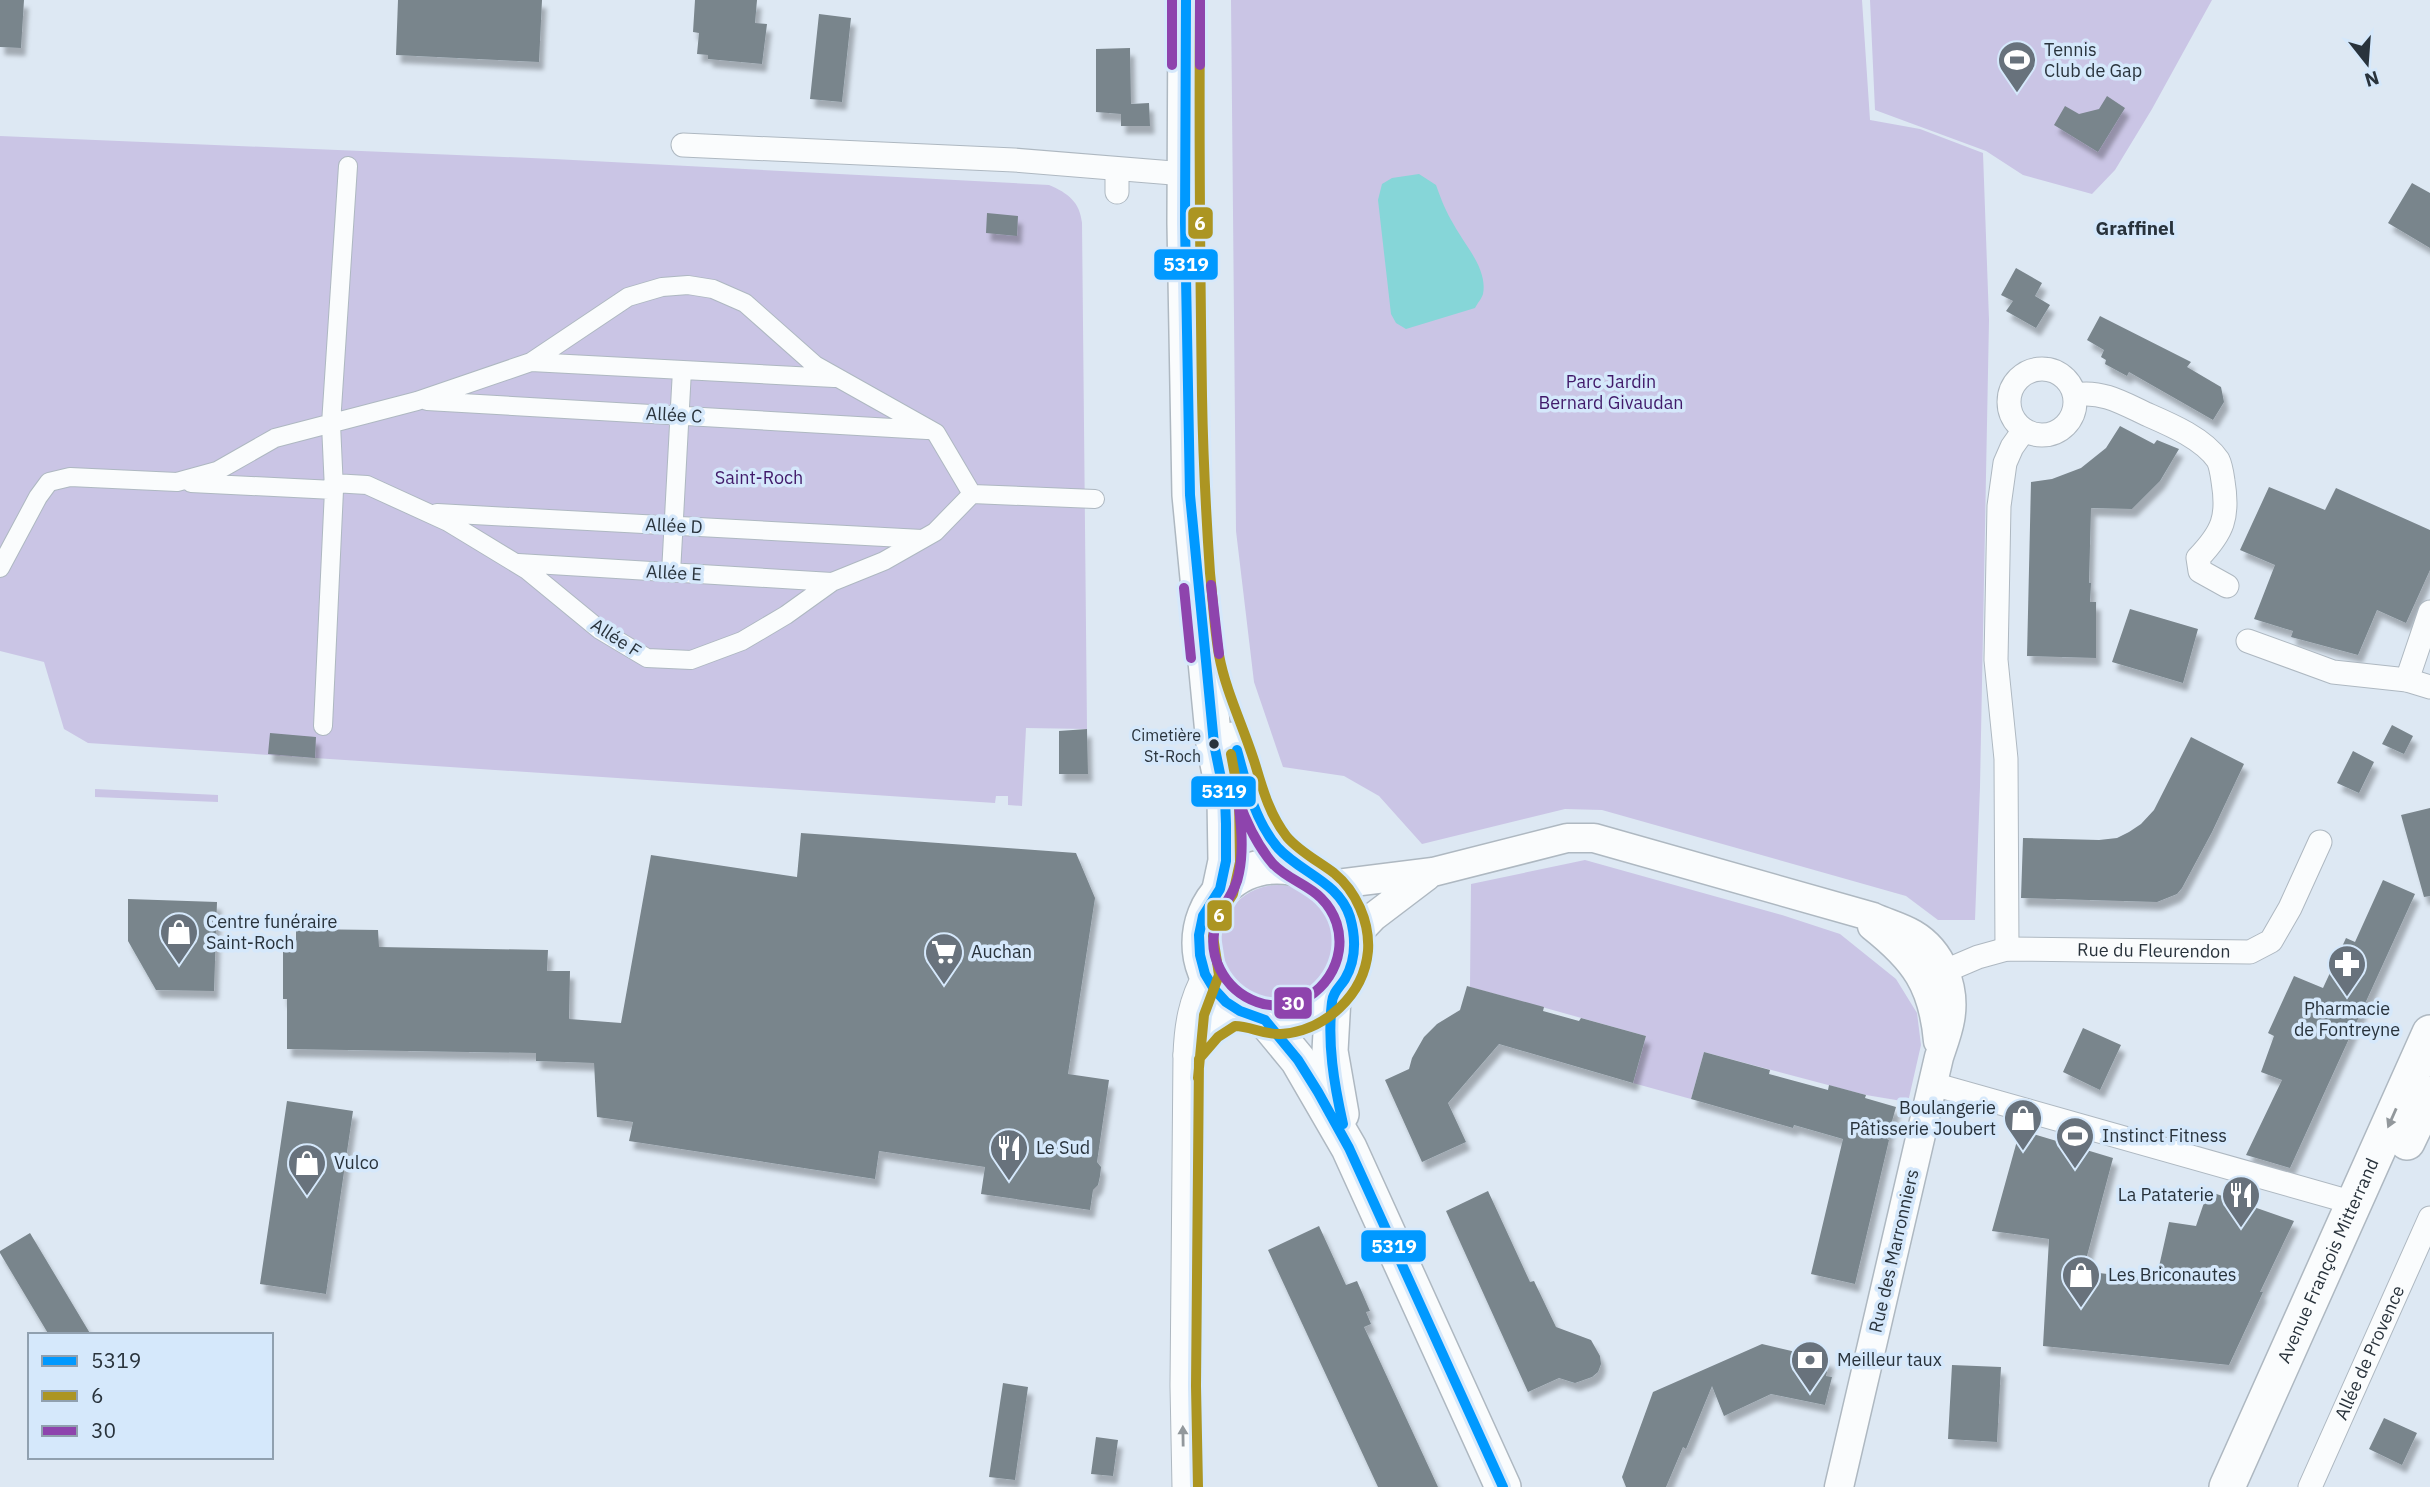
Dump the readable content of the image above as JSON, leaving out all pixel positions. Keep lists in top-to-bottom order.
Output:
{
  "streets": {
    "main road": ["Avenue François Mitterrand"],
    "street": [
      "Allée C",
      "Allée D",
      "Allée E",
      "Allée F",
      "Rue du Fleurendon",
      "Rue des Marronniers",
      "Allée de Provence"
    ]
  },
  "crossings": [
    ["Allée D", "Allée F"],
    ["Allée E", "Allée F"],
    ["Rue du Fleurendon", "Rue des Marronniers"]
  ],
  "districts": ["Graffinel"],
  "parks": ["Parc Jardin Bernard Givaudan", "Saint-Roch"],
  "places": {
    "sports": ["Tennis Club de Gap", "Instinct Fitness"],
    "other": ["Cimetière St-Roch"],
    "shop": [
      "Centre funéraire Saint-Roch",
      "Boulangerie Pâtisserie Joubert",
      "Vulco",
      "Les Briconautes"
    ],
    "supermarket": ["Auchan"],
    "pharmacy": ["Pharmacie de Fontreyne"],
    "restaurant": ["Le Sud", "La Pataterie"],
    "bank": ["Meilleur taux"]
  },
  "lines": ["transit line 5319", "transit line 6", "transit line 30"],
  "legend": ["5319", "6", "30"],
  "north": "bottom"
}
